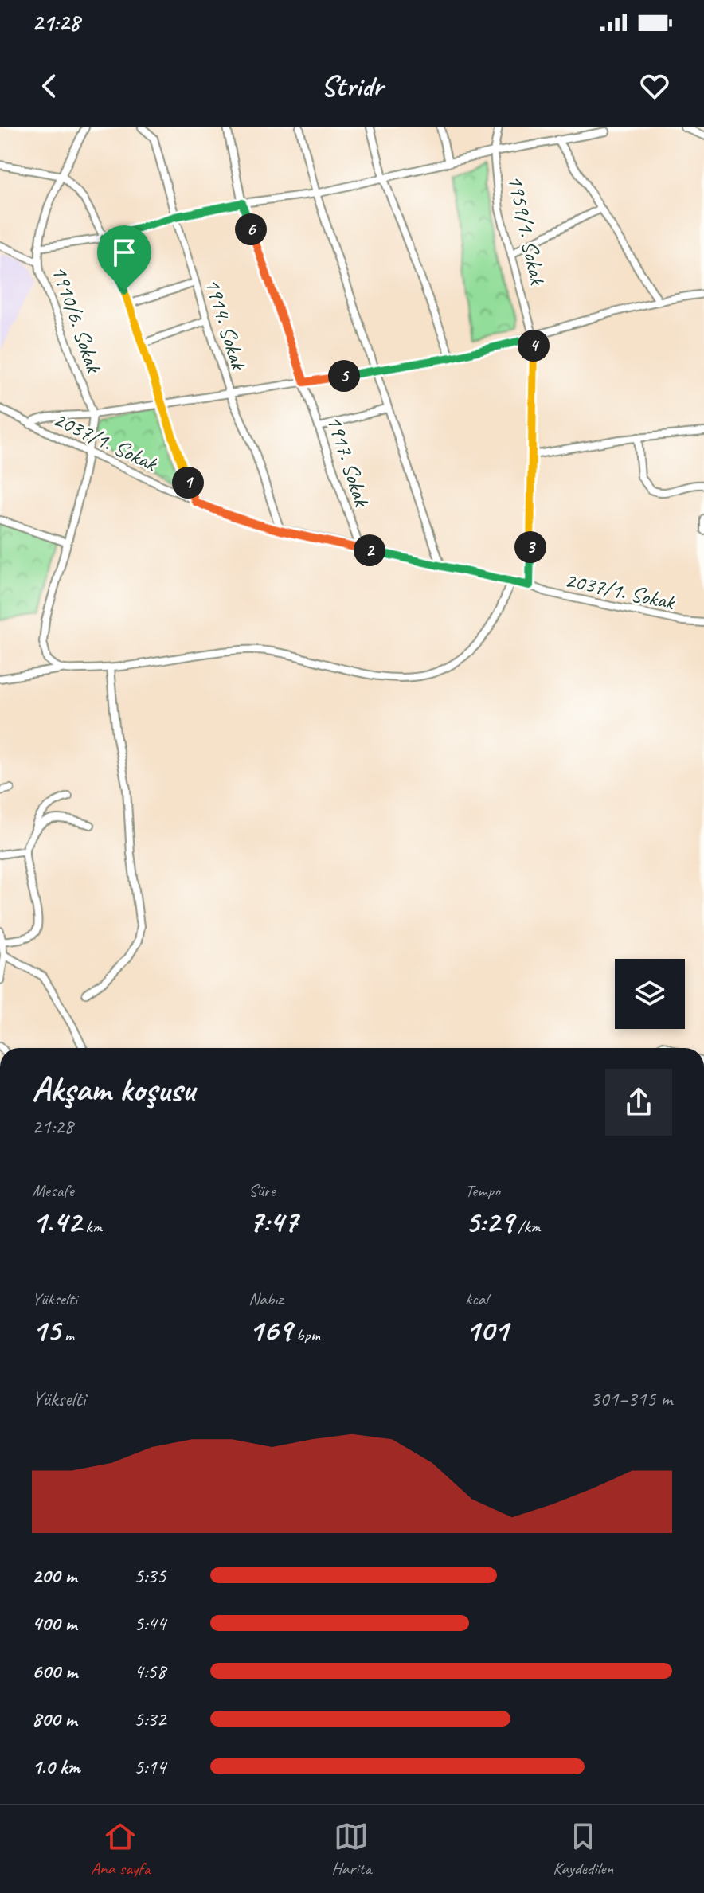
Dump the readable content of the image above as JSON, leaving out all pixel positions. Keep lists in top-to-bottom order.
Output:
{
  "streets": {
    "street": [
      "1959/1. Sokak",
      "1910/6. Sokak",
      "1914. Sokak",
      "2037/1. Sokak",
      "1917. Sokak"
    ]
  },
  "crossings": [
    ["1914. Sokak", "2037/1. Sokak"],
    ["2037/1. Sokak", "1917. Sokak"]
  ],
  "page": {
    "status": "21:28",
    "header": "Stridr",
    "pins": [
      "6",
      "4",
      "5",
      "1",
      "3",
      "2"
    ],
    "heading": ["Akşam koşusu", "21:28"],
    "stats": [
      ["Mesafe", "1.42 km"],
      ["Süre", "7:47"],
      ["Tempo", "5:29 /km"],
      ["Yükselti", "15 m"],
      ["Nabız", "169 bpm"],
      ["kcal", "101"]
    ],
    "chart": ["Yükselti", "301–315 m"],
    "list": [
      {
        "name": "200 m",
        "note": "5:35"
      },
      {
        "name": "400 m",
        "note": "5:44"
      },
      {
        "name": "600 m",
        "note": "4:58"
      },
      {
        "name": "800 m",
        "note": "5:32"
      },
      {
        "name": "1.0 km",
        "note": "5:14"
      }
    ],
    "tabs": ["Ana sayfa", "Harita", "Kaydedilen"]
  }
}
